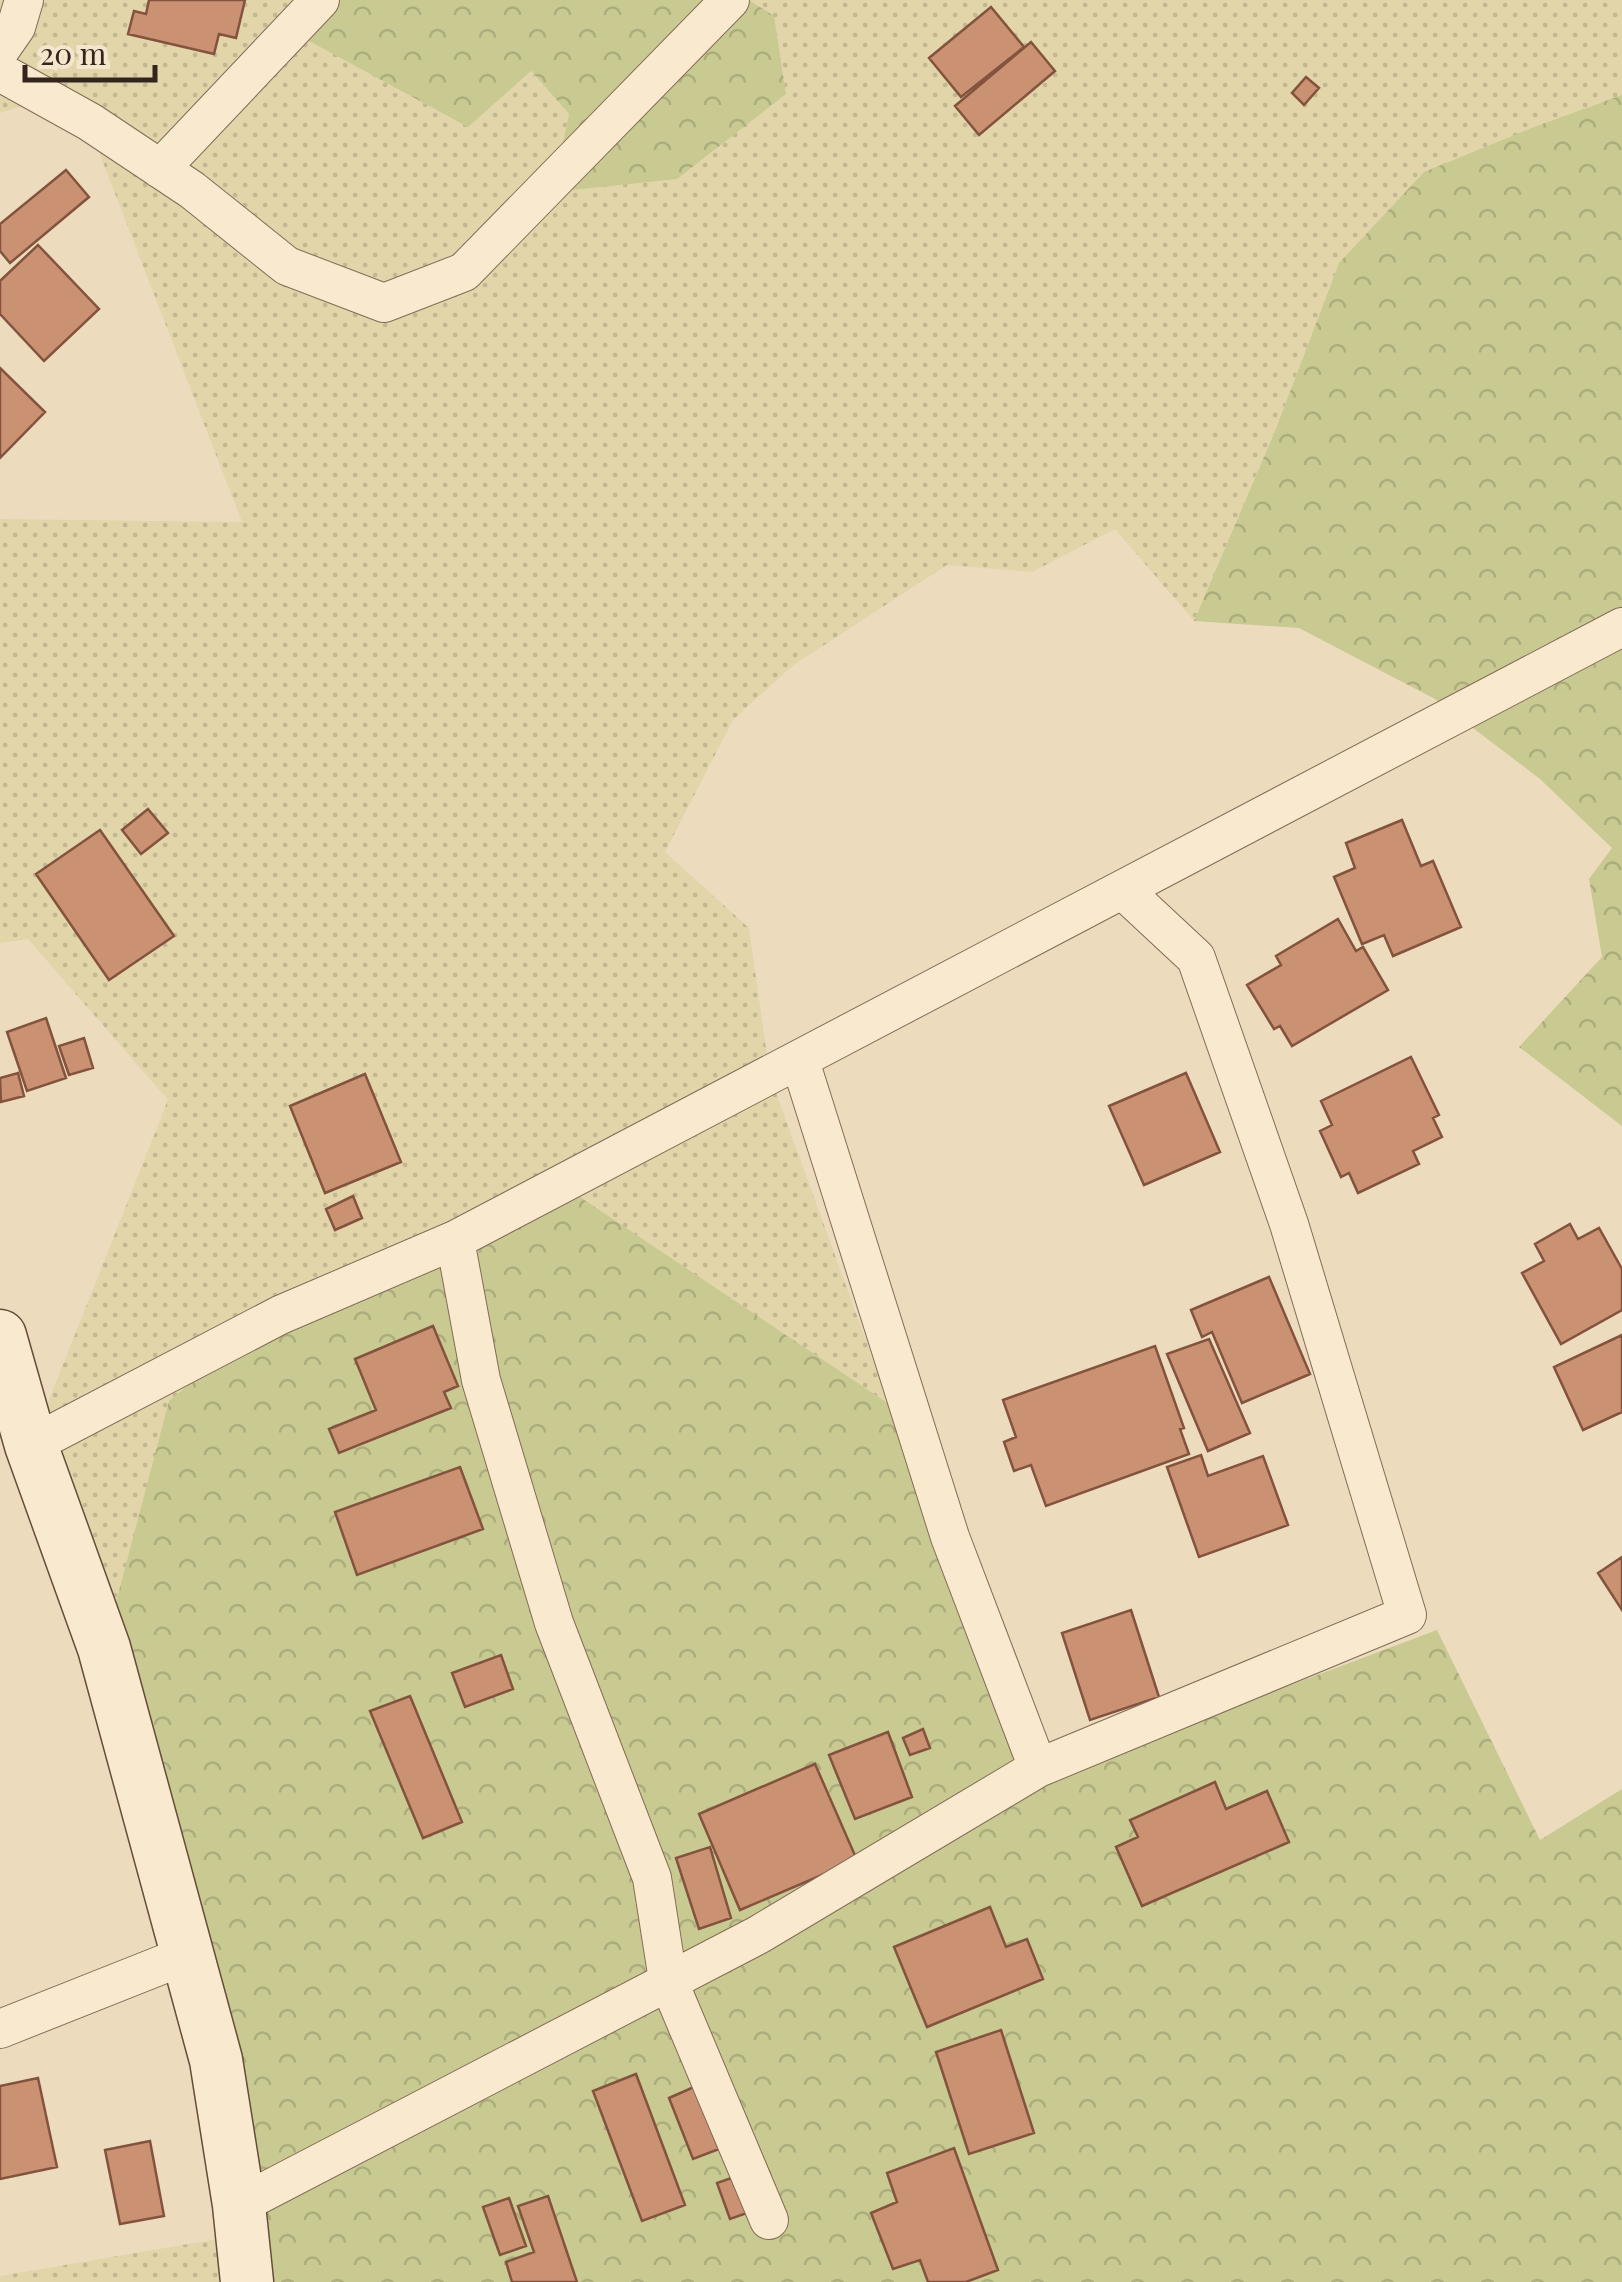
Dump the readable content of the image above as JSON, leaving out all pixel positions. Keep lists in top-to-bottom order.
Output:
{
  "scale_bar": "20 m"
}
